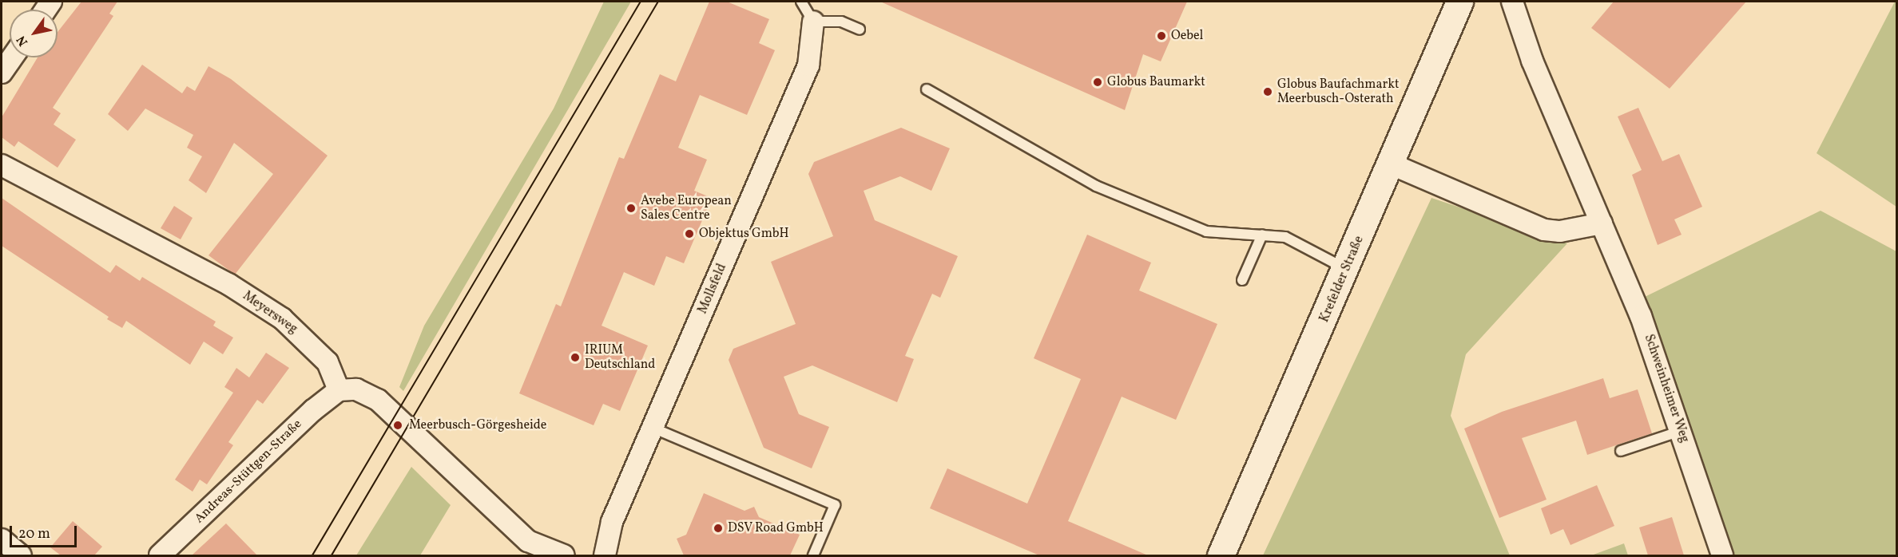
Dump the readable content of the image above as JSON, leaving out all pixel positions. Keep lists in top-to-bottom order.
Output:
{
  "streets": {
    "main road": ["Krefelder Straße"],
    "street": [
      "Mollsfeld",
      "Meyersweg",
      "Schweinheimer Weg",
      "Andreas-Stüttgen-Straße"
    ]
  },
  "crossings": [
    ["Meyersweg", "Andreas-Stüttgen-Straße"]
  ],
  "places": [
    "Oebel",
    "Globus Baumarkt",
    "Globus Baufachmarkt Meerbusch-Osterath",
    "Avebe European Sales Centre",
    "Objektus GmbH",
    "IRIUM Deutschland",
    "Meerbusch-Görgesheide",
    "DSV Road GmbH"
  ],
  "scale_bar": "20 m",
  "north": "bottom left"
}
